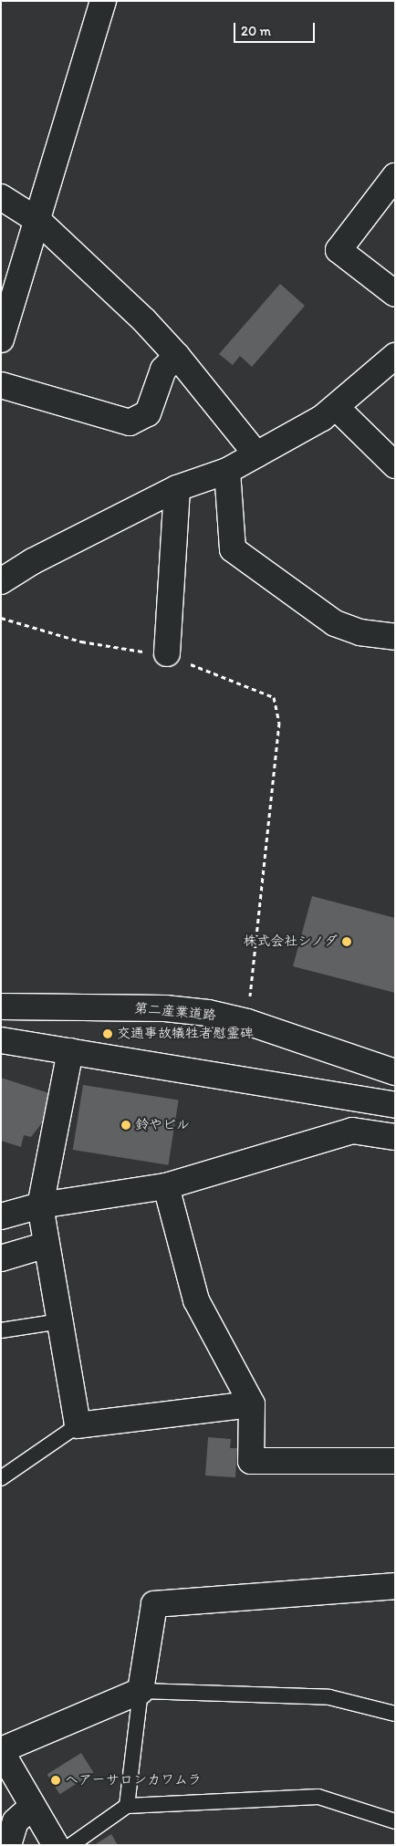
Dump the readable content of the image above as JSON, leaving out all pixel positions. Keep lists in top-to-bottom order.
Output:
{
  "streets": {
    "street": ["第二産業道路"]
  },
  "places": [
    "株式会社シノダ",
    "交通事故犠牲者慰霊碑",
    "鈴やビル",
    "ヘアーサロンカワムラ"
  ],
  "scale_bar": "20 m"
}
